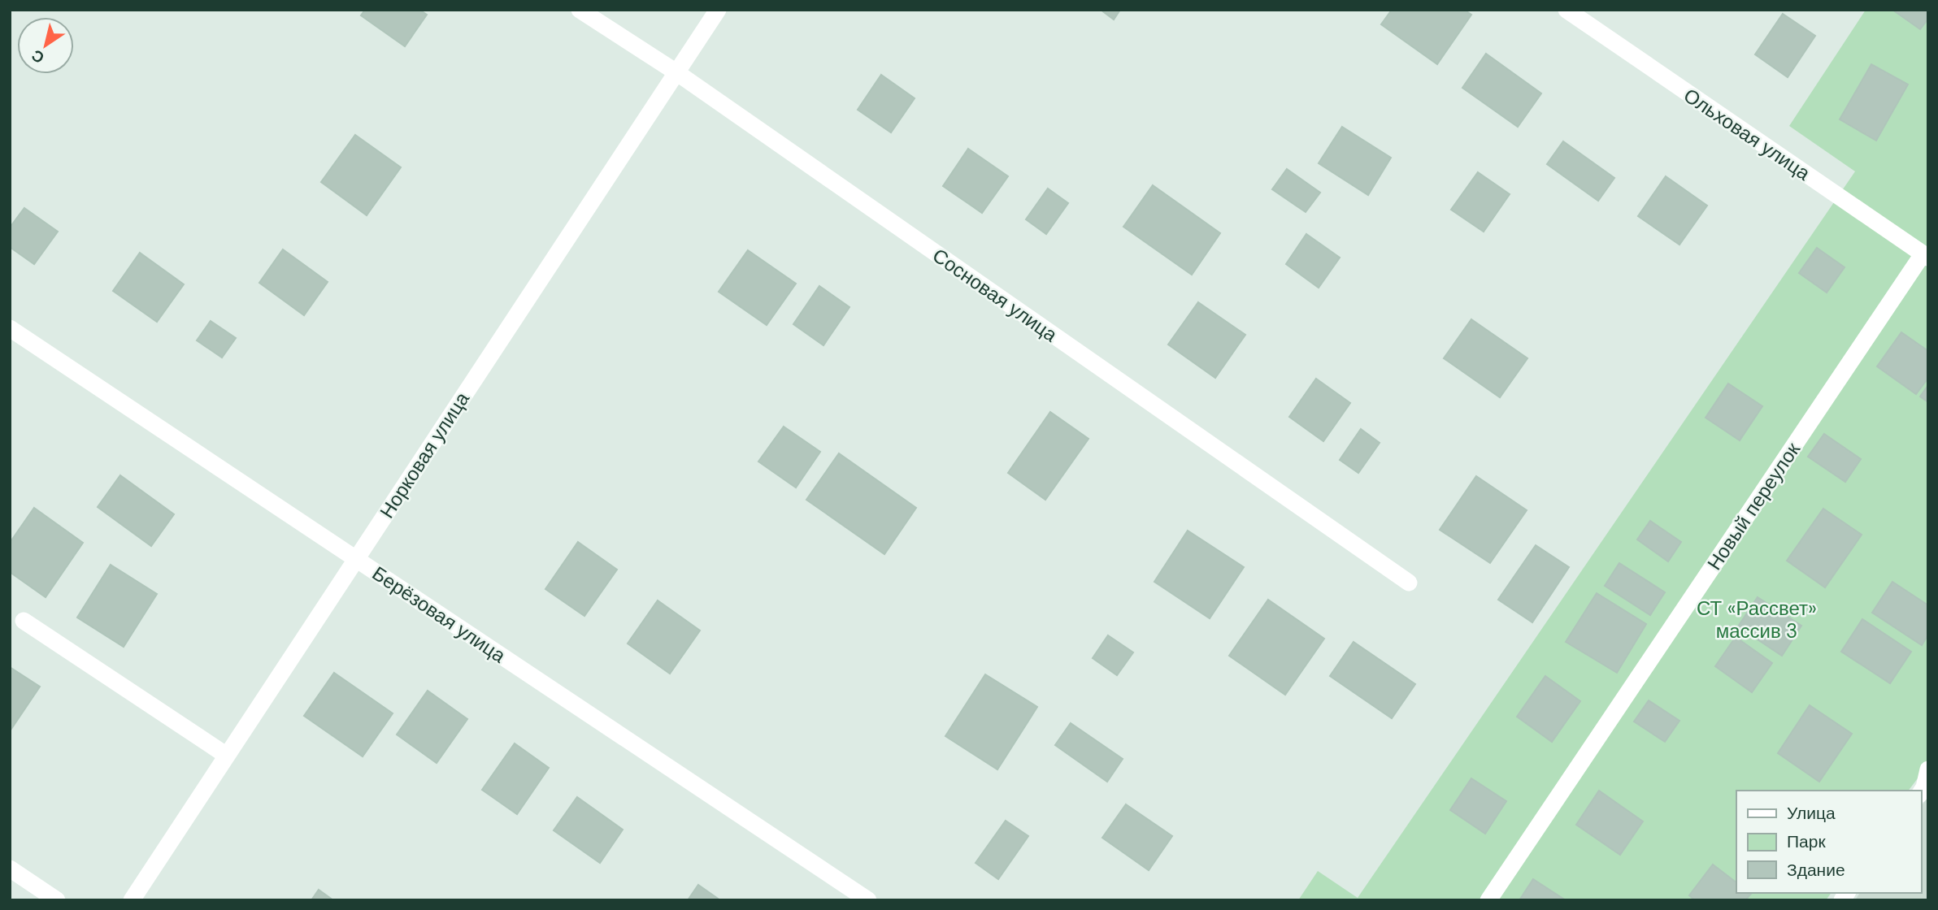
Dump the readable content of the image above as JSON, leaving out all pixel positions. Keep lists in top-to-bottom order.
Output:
{
  "streets": {
    "street": [
      "Ольховая улица",
      "Сосновая улица",
      "Норковая улица",
      "Новый переулок",
      "Берёзовая улица"
    ]
  },
  "crossings": [
    ["Ольховая улица", "Новый переулок"],
    ["Сосновая улица", "Норковая улица"],
    ["Норковая улица", "Берёзовая улица"]
  ],
  "parks": ["СТ «Рассвет» массив 3"],
  "legend": ["Улица", "Парк", "Здание"],
  "north": "bottom left"
}
